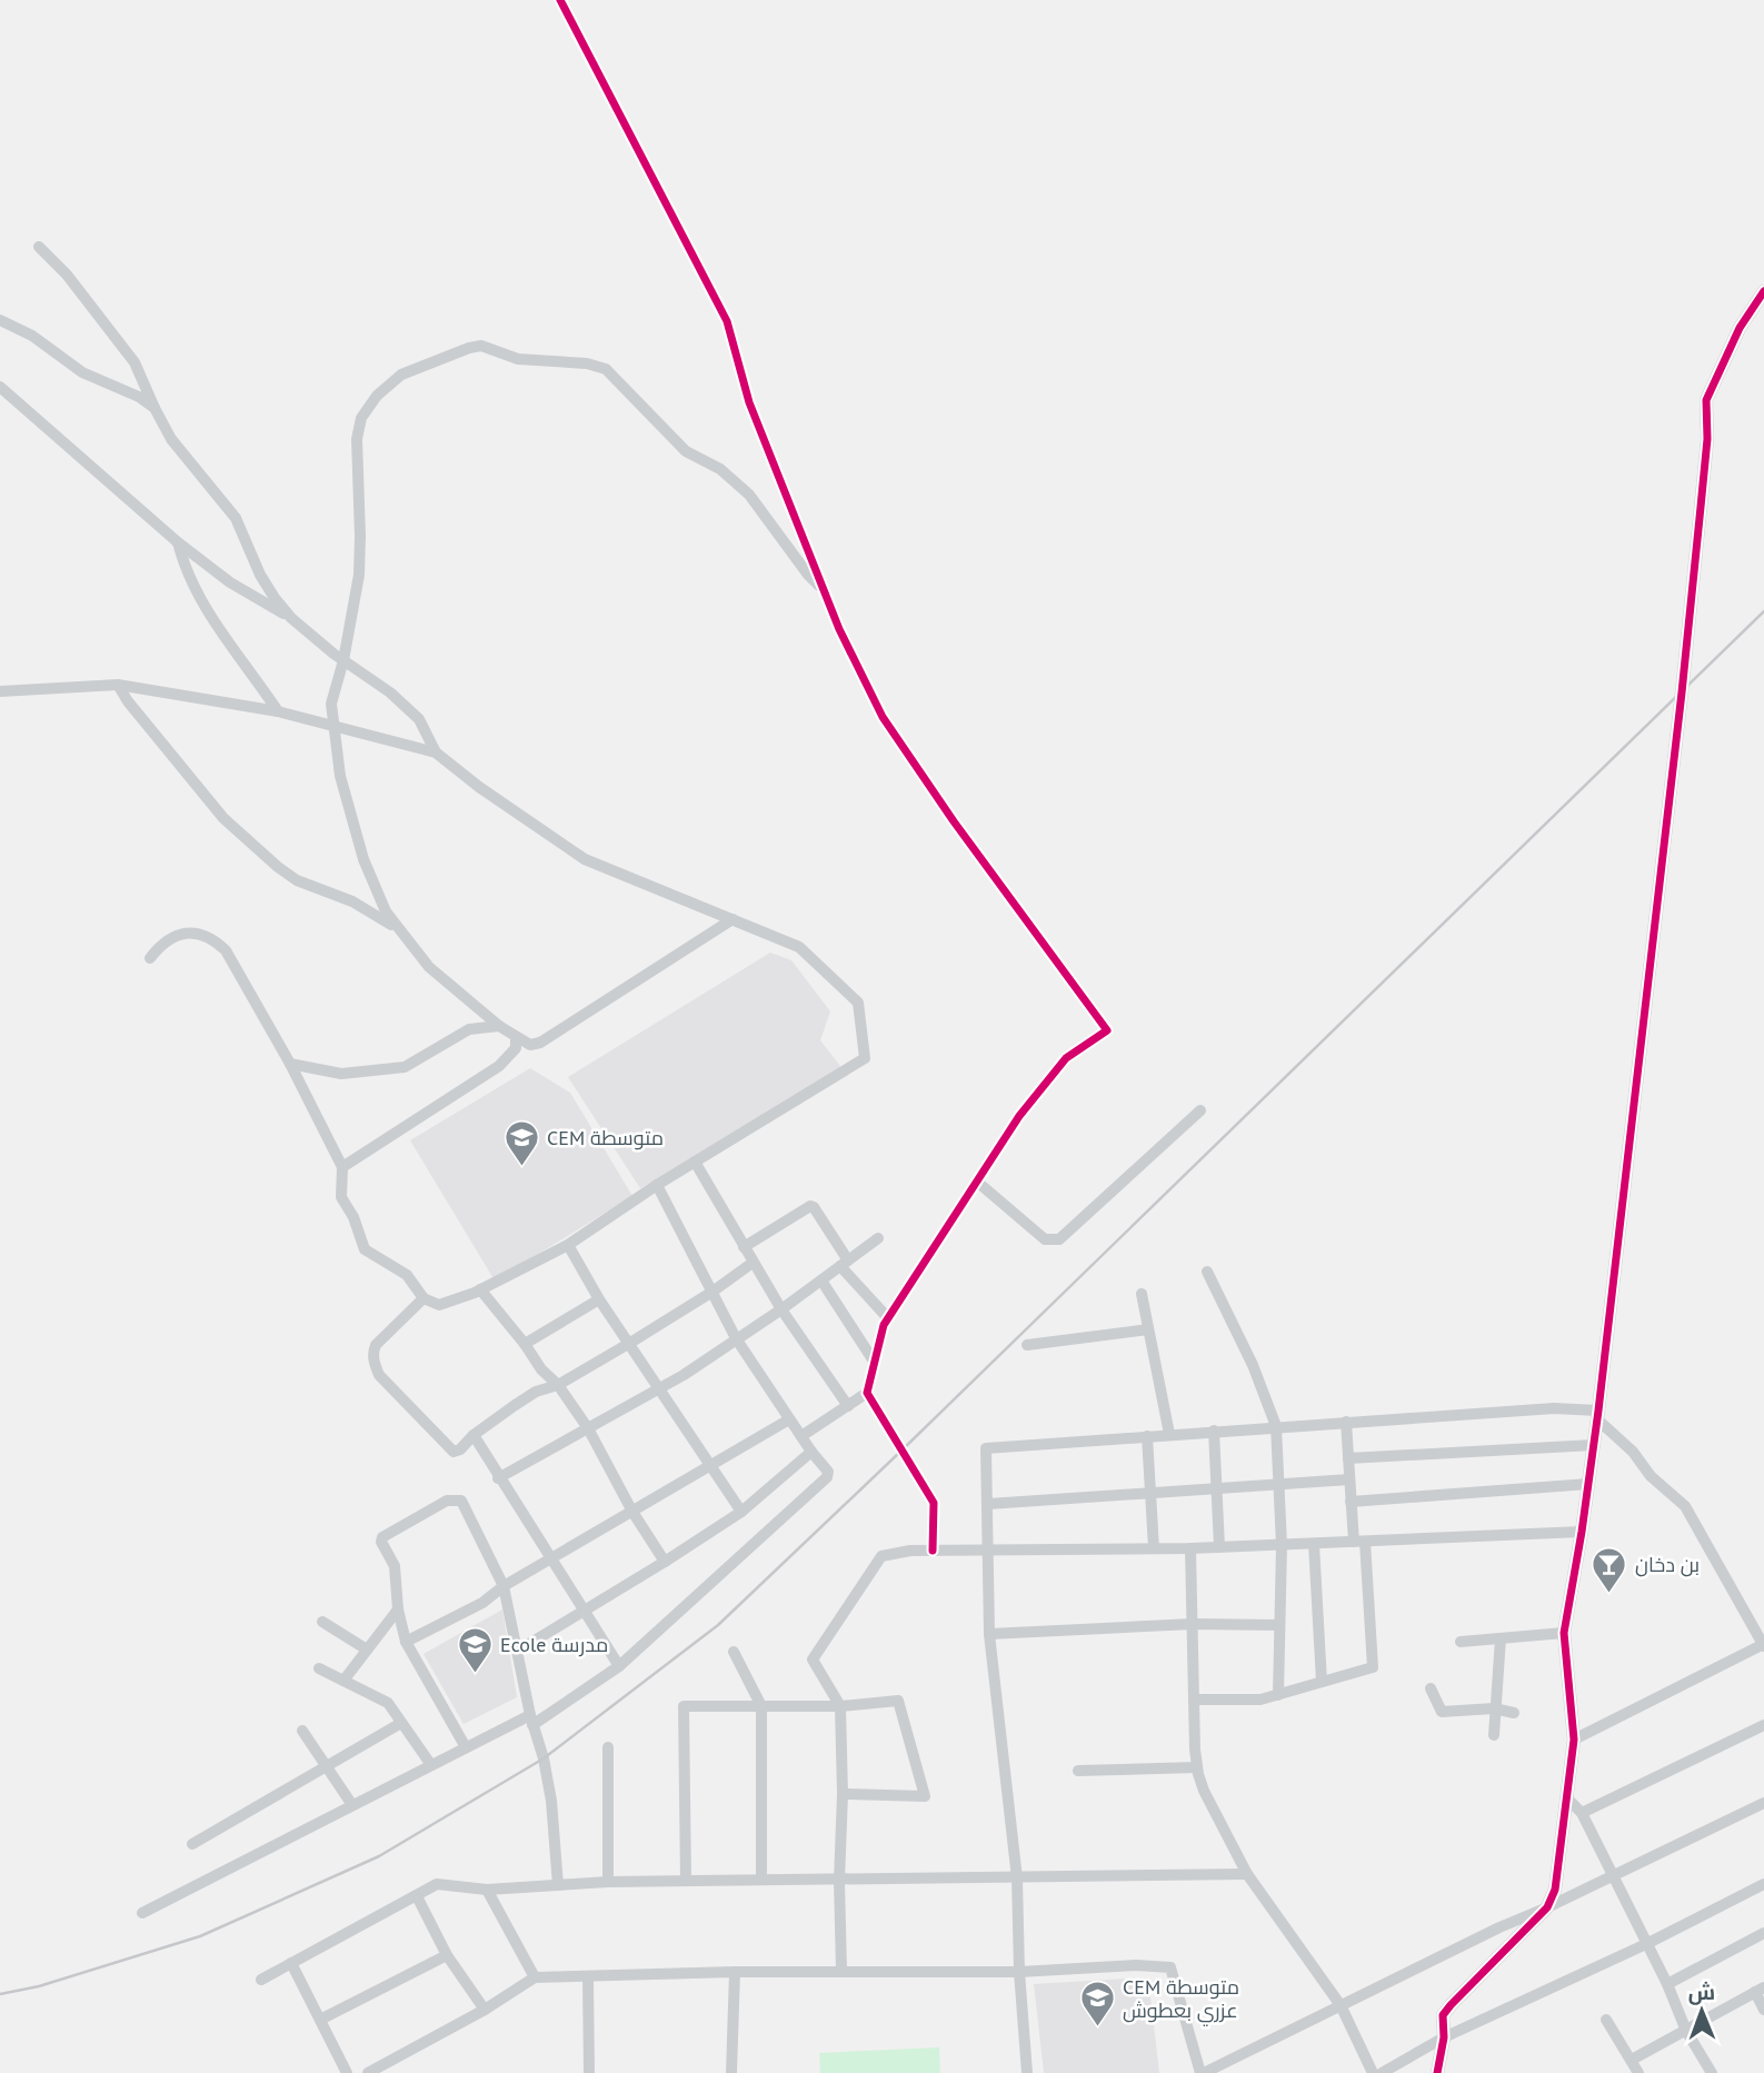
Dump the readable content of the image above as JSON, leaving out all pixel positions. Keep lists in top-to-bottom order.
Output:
{
  "places": {
    "school or university": ["CEM متوسطة", "Ecole مدرسة", "CEM متوسطة عزري بعطوش"],
    "bar": ["بن دخان"]
  },
  "north": "top"
}
